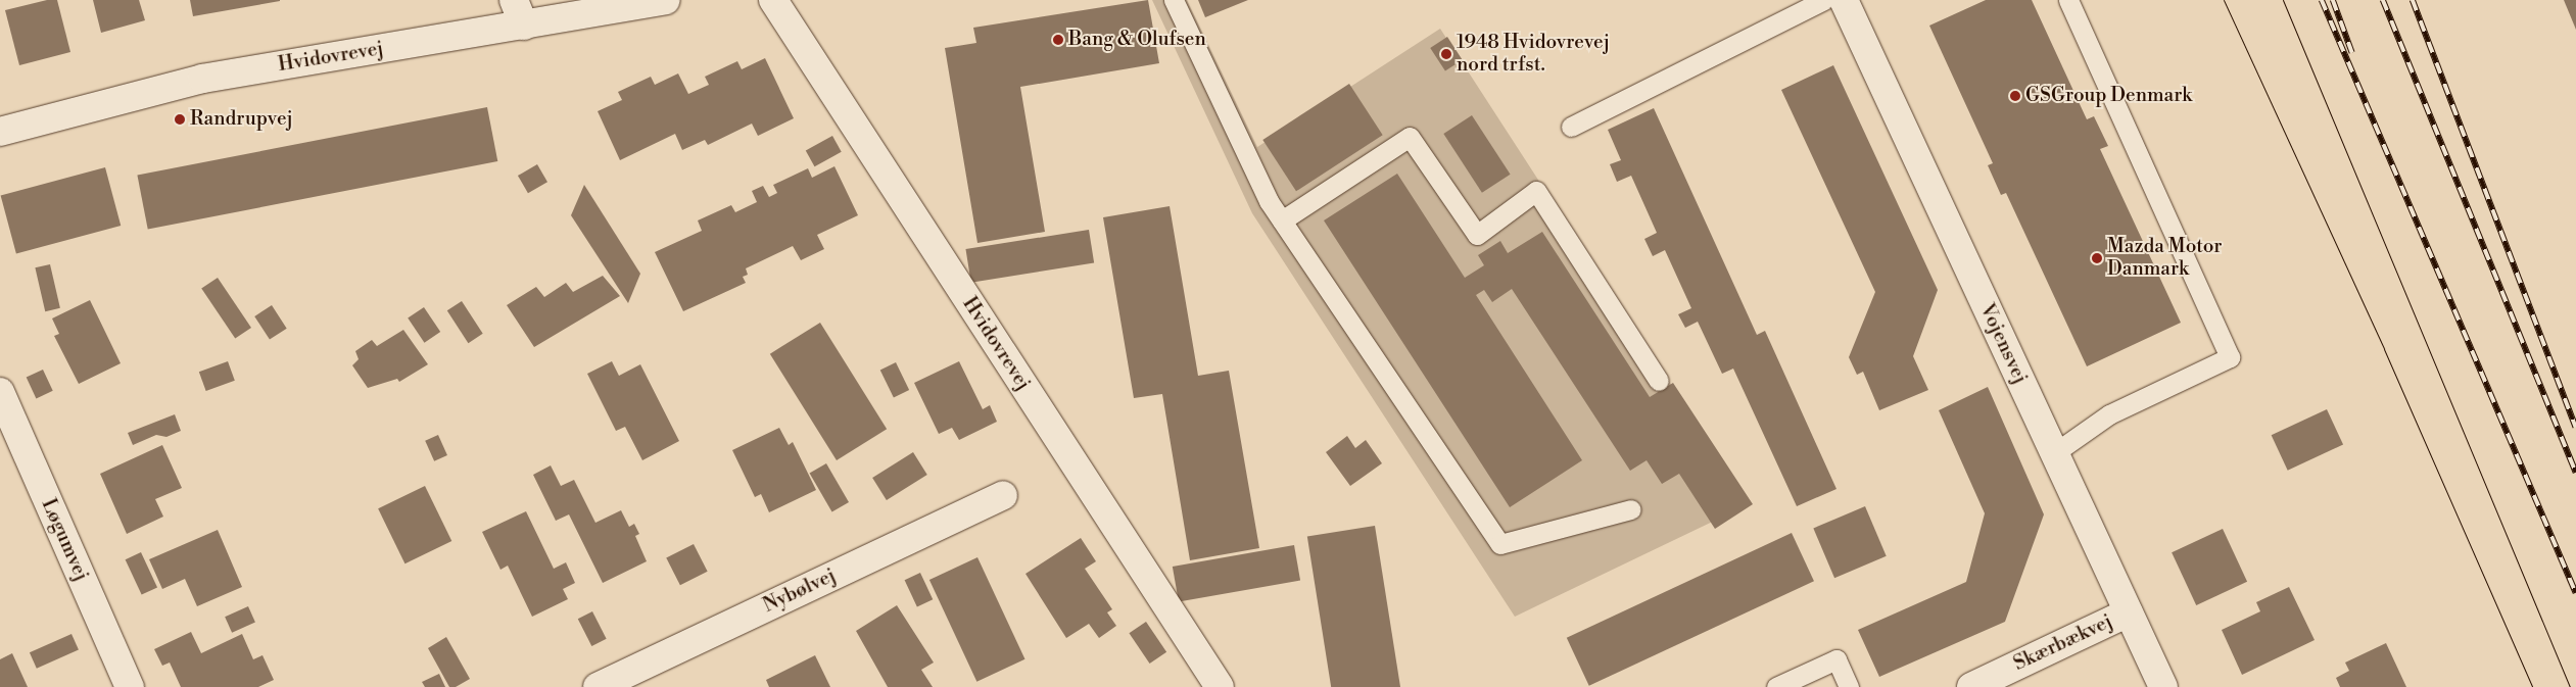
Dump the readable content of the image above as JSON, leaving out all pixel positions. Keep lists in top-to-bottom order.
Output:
{
  "streets": {
    "street": [
      "Hvidovrevej",
      "Vojensvej",
      "Løgumvej",
      "Nybølvej",
      "Skærbækvej"
    ]
  },
  "crossings": [
    ["Vojensvej", "Skærbækvej"]
  ],
  "places": [
    "Bang & Olufsen",
    "1948 Hvidovrevej nord trfst.",
    "GSGroup Denmark",
    "Randrupvej",
    "Mazda Motor Danmark"
  ]
}
